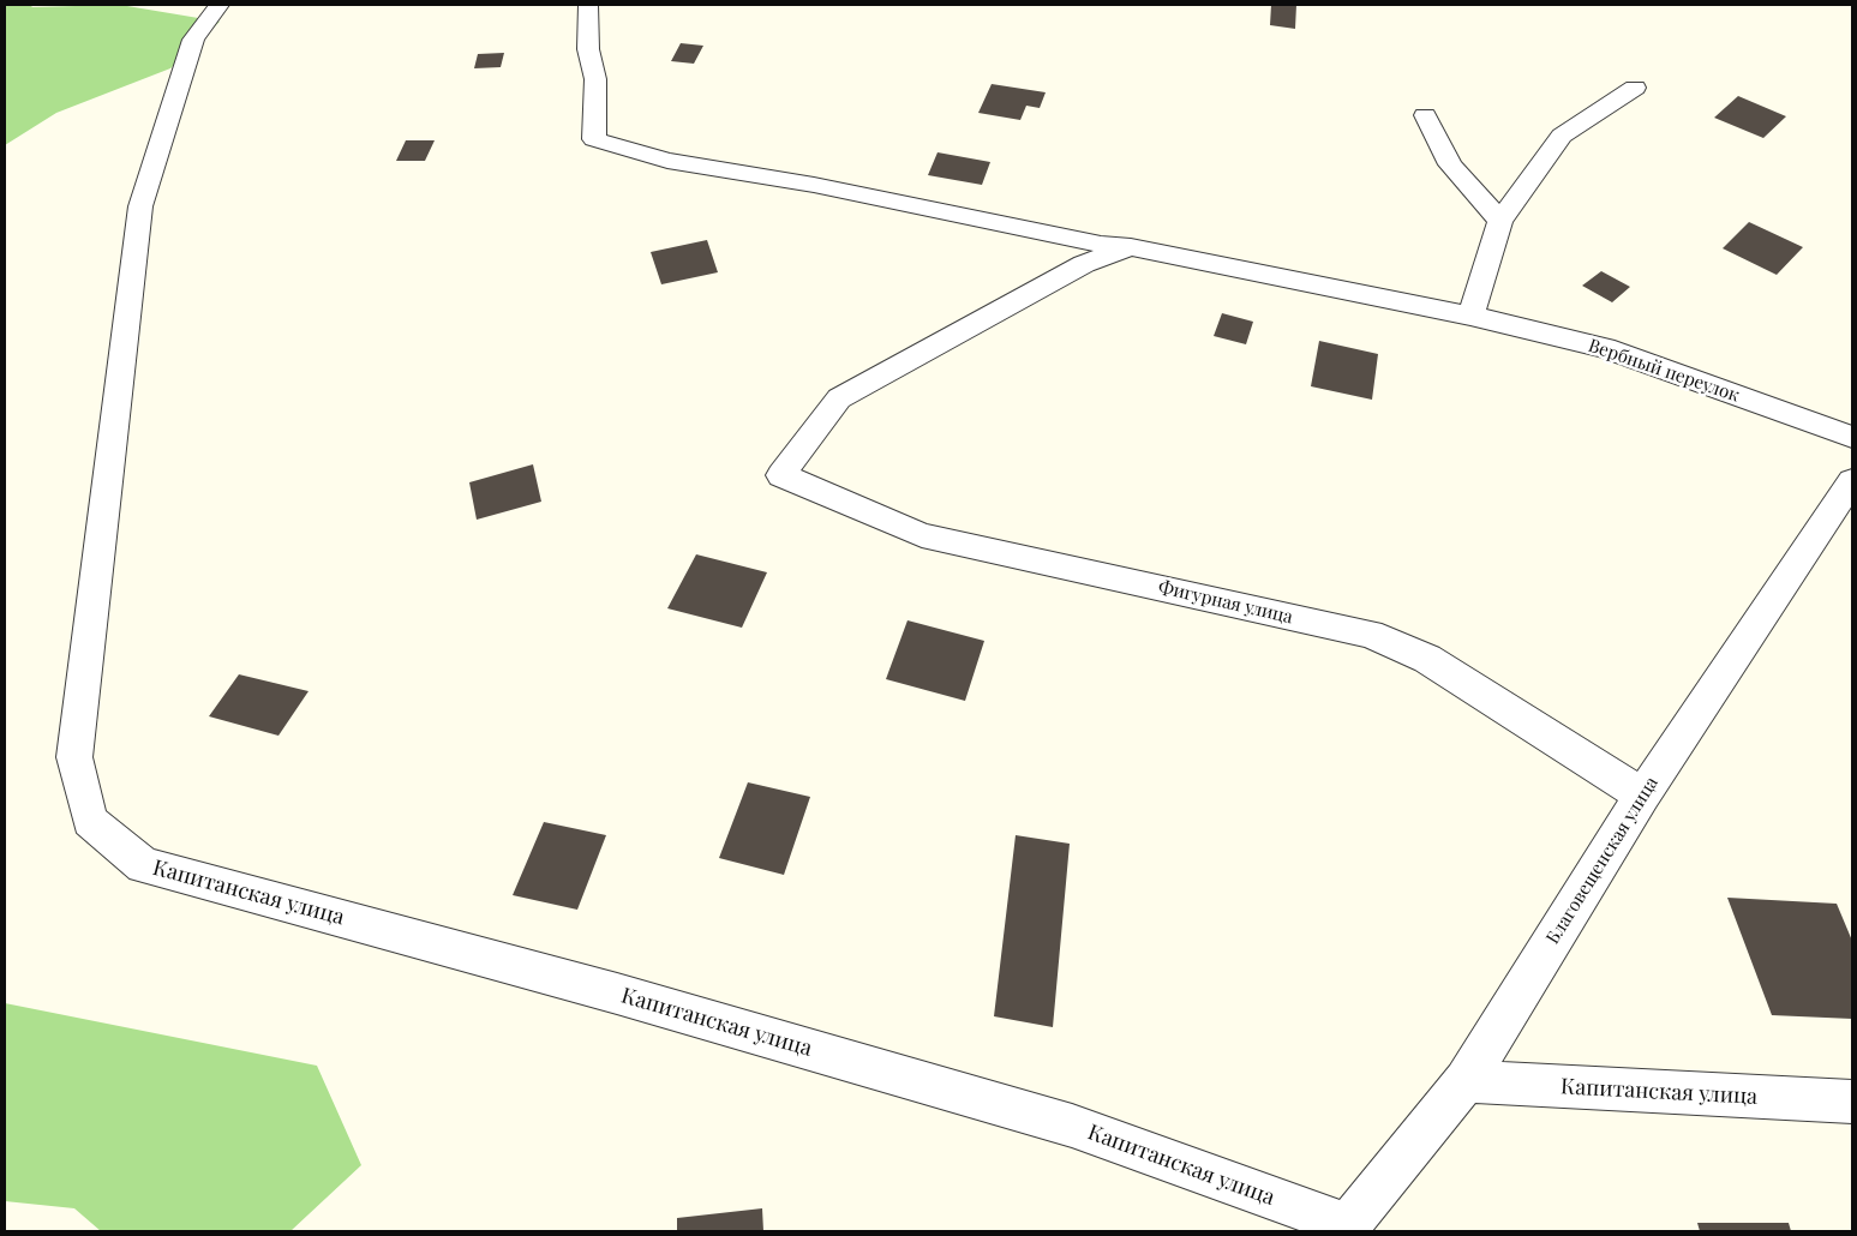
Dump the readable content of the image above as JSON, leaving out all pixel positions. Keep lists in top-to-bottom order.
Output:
{
  "streets": {
    "street": [
      "Вербный переулок",
      "Фигурная улица",
      "Благовещенская улица",
      "Капитанская улица"
    ]
  },
  "crossings": [
    ["Вербный переулок", "Фигурная улица"],
    ["Фигурная улица", "Благовещенская улица"],
    ["Благовещенская улица", "Капитанская улица"]
  ]
}
